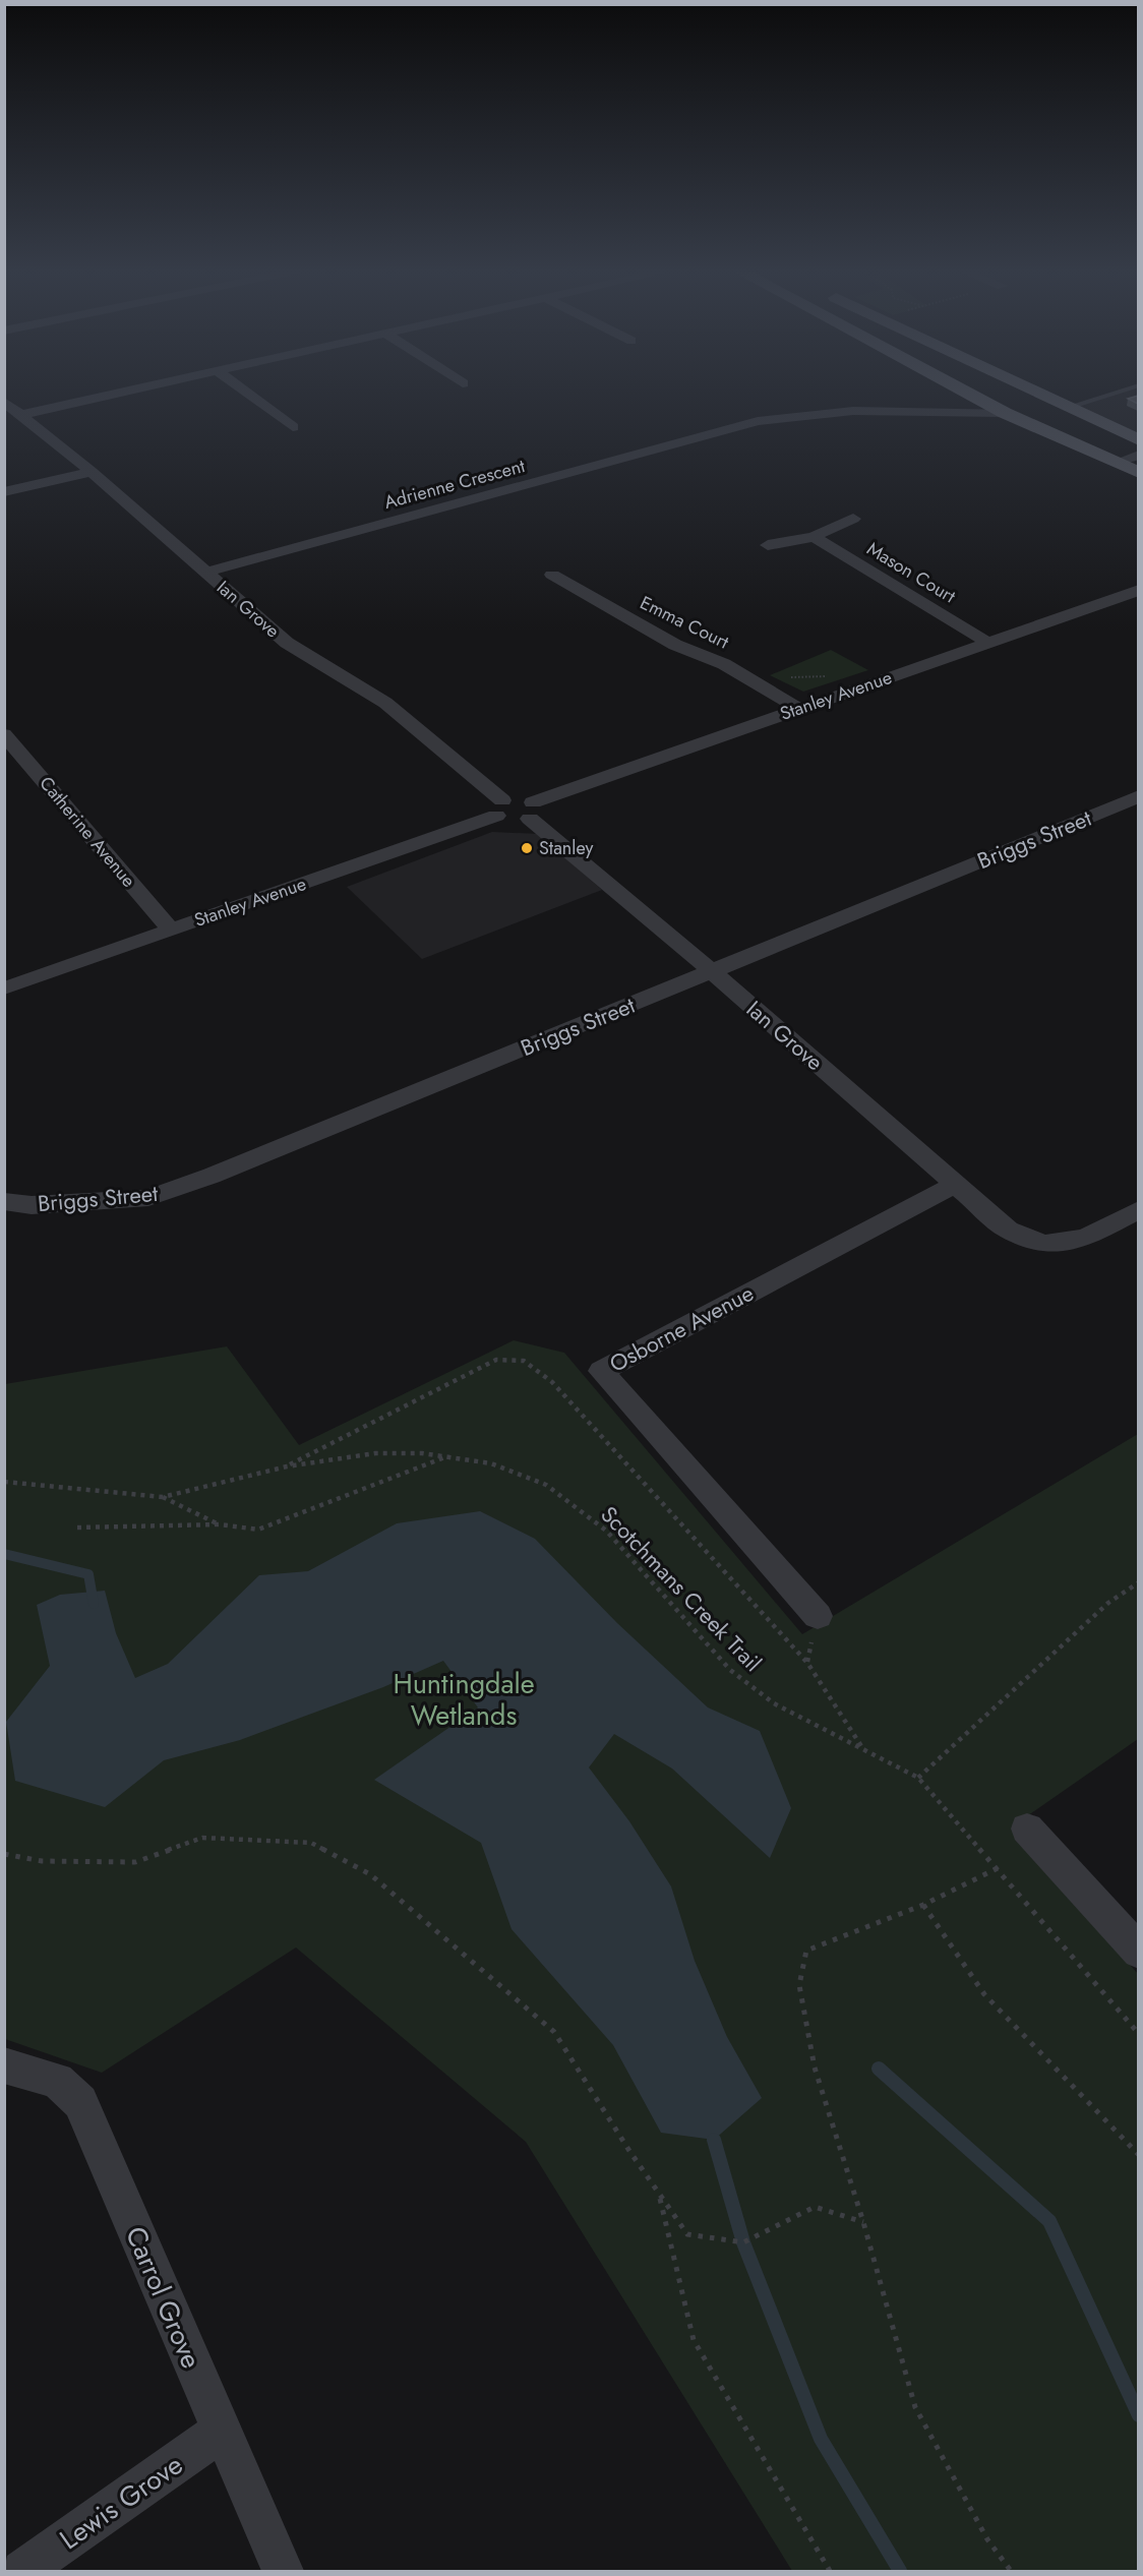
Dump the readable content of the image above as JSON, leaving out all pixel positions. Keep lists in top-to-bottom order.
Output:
{
  "streets": {
    "street": [
      "Adrienne Crescent",
      "Mason Court",
      "Ian Grove",
      "Emma Court",
      "Stanley Avenue",
      "Catherine Avenue",
      "Briggs Street",
      "Osborne Avenue",
      "Carrol Grove",
      "Lewis Grove"
    ],
    "path": ["Scotchmans Creek Trail"]
  },
  "crossings": [
    ["Adrienne Crescent", "Ian Grove"],
    ["Mason Court", "Stanley Avenue"],
    ["Ian Grove", "Stanley Avenue"],
    ["Ian Grove", "Briggs Street"],
    ["Ian Grove", "Osborne Avenue"],
    ["Emma Court", "Stanley Avenue"],
    ["Stanley Avenue", "Catherine Avenue"],
    ["Carrol Grove", "Lewis Grove"]
  ],
  "parks": ["Huntingdale Wetlands"],
  "places": ["Stanley"]
}
